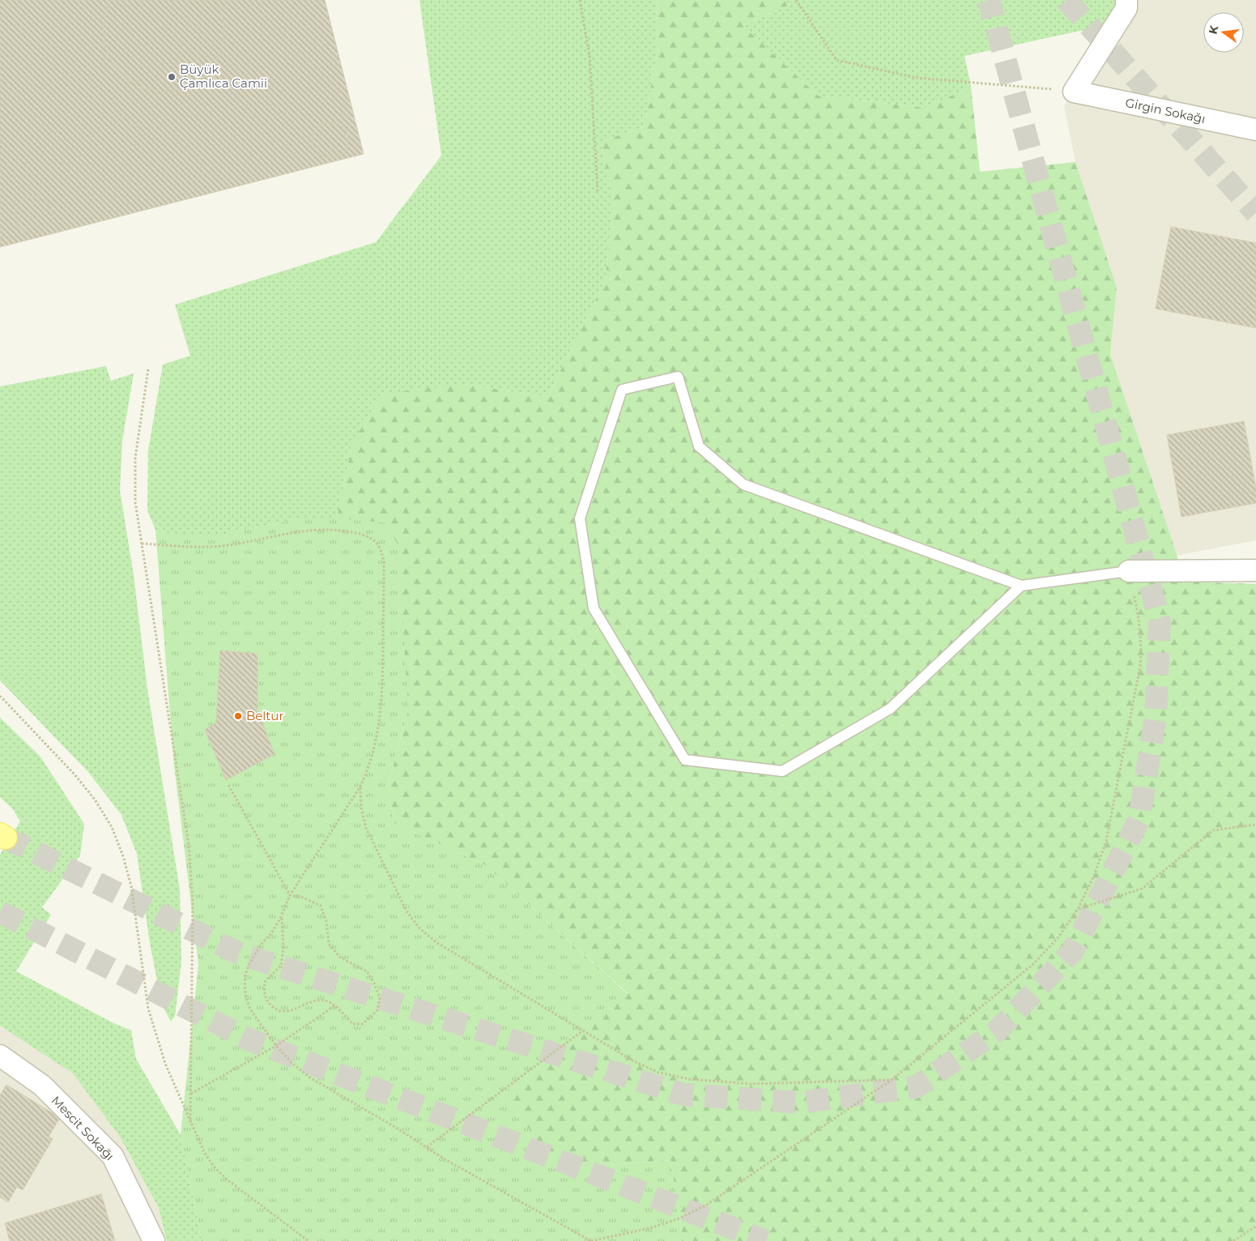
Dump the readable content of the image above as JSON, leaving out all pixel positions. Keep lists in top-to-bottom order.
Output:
{
  "streets": {
    "street": ["Girgin Sokağı", "Mescit Sokağı"]
  },
  "places": ["Büyük Çamlıca Camii", "Beltur"],
  "north": "left"
}
